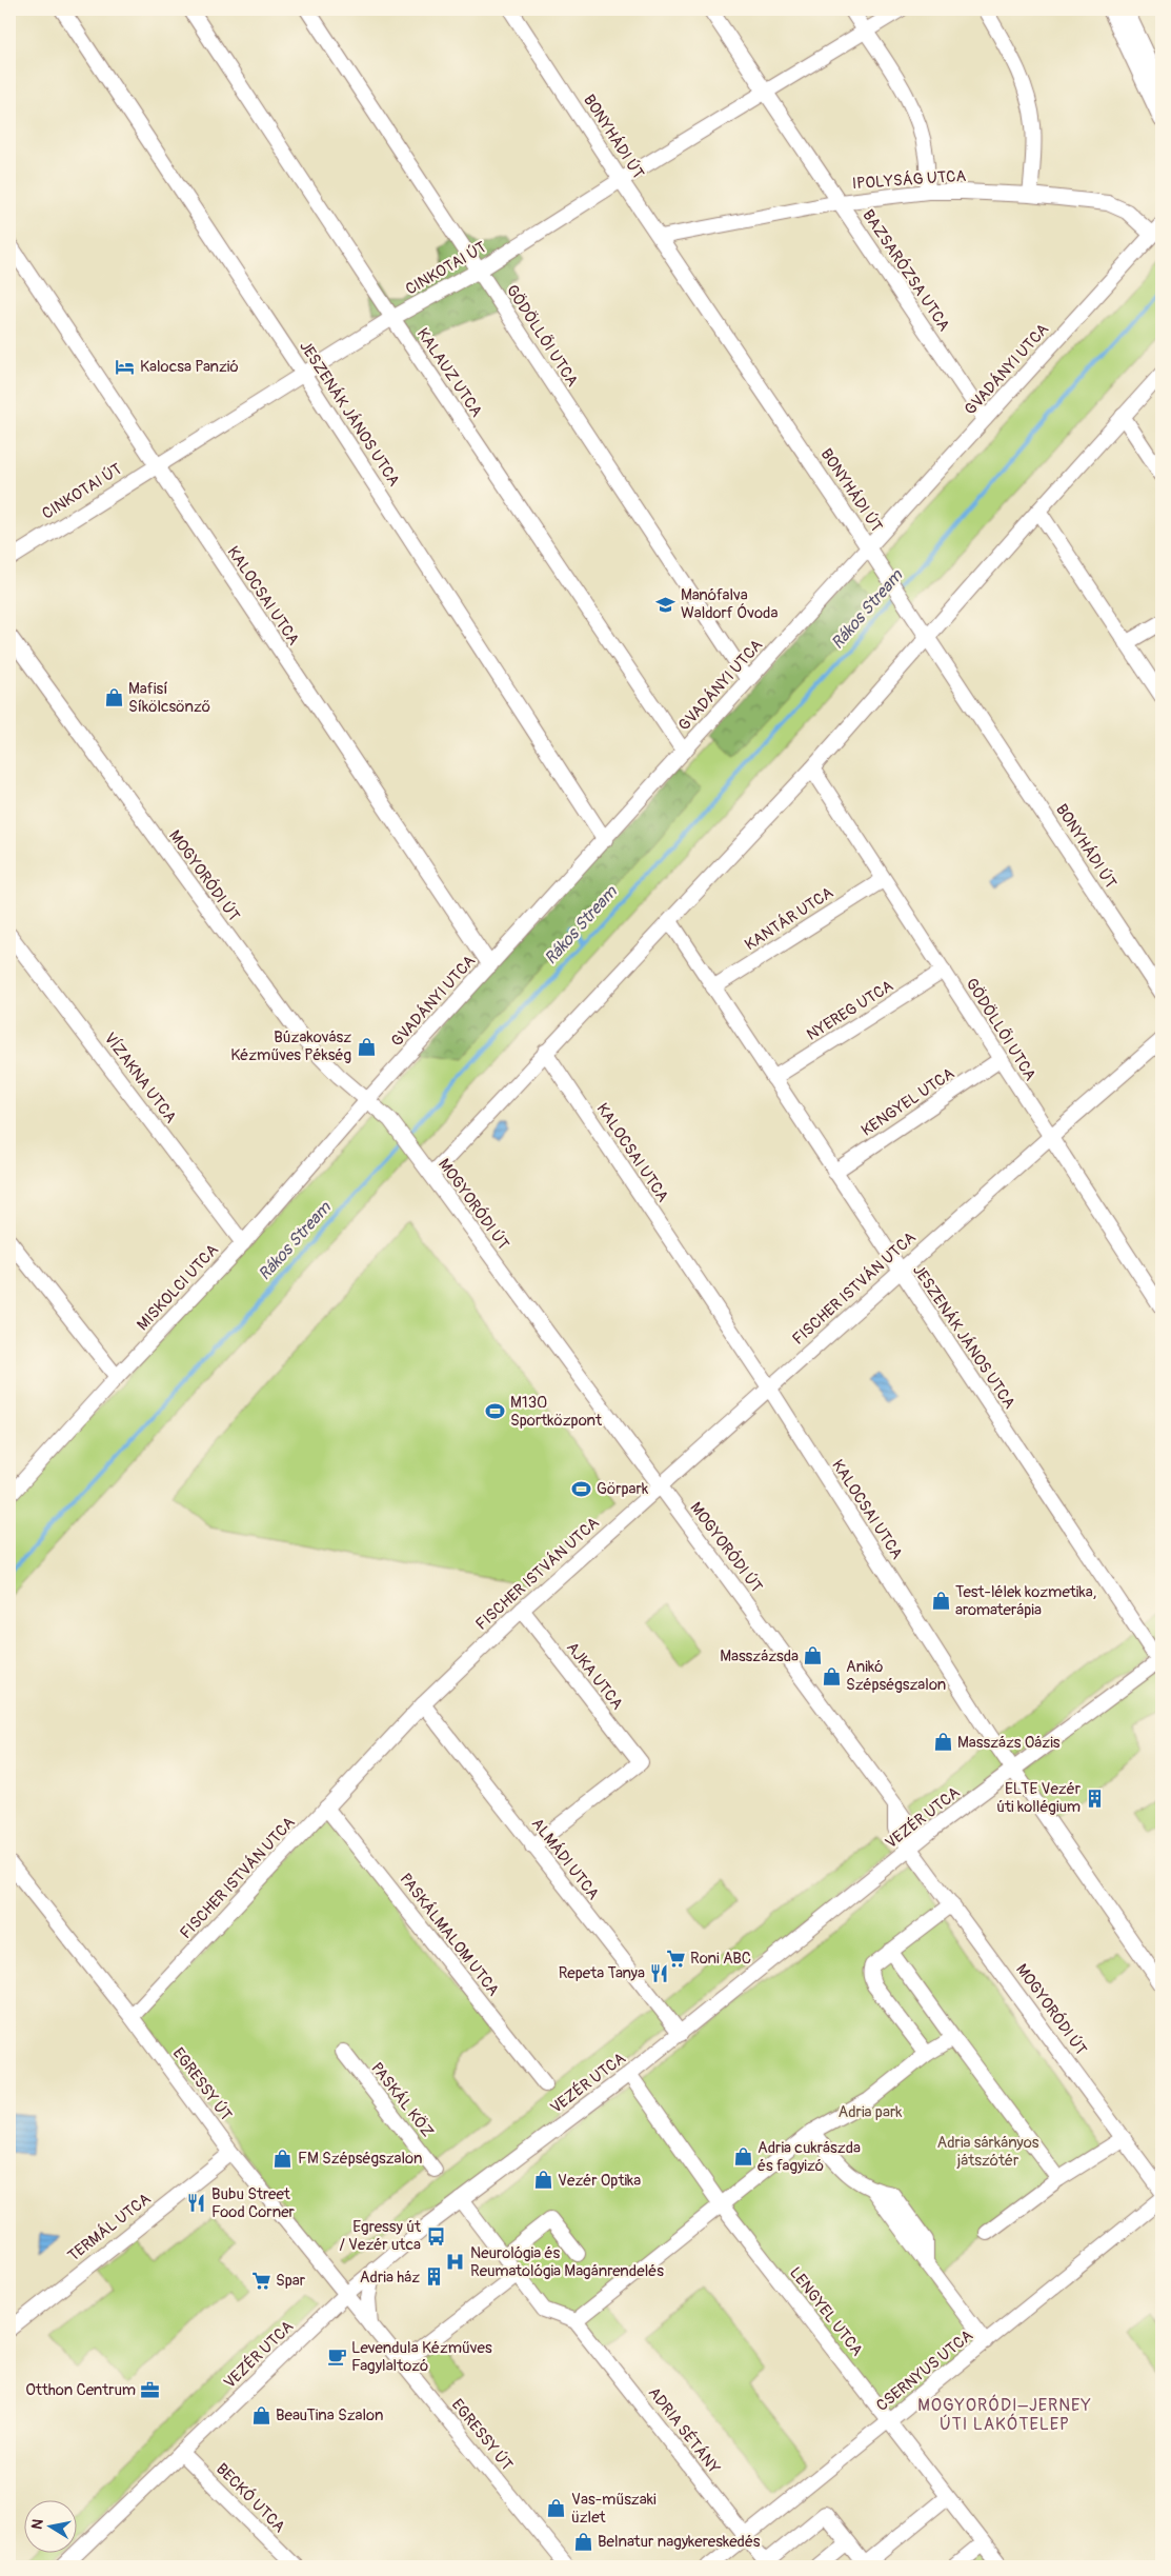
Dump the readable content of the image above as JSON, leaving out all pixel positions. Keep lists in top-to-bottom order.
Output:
{
  "streets": {
    "street": [
      "BONYHÁDI ÚT",
      "IPOLYSÁG UTCA",
      "CINKOTAI ÚT",
      "BAZSARÓZSA UTCA",
      "GÖDÖLLŐI UTCA",
      "GVADÁNYI UTCA",
      "KALAUZ UTCA",
      "JESZENÁK JÁNOS UTCA",
      "KALOCSAI UTCA",
      "MOGYORÓDI ÚT",
      "KANTÁR UTCA",
      "NYEREG UTCA",
      "VÍZAKNA UTCA",
      "KENGYEL UTCA",
      "MISKOLCI UTCA",
      "FISCHER ISTVÁN UTCA",
      "AJKA UTCA",
      "VEZÉR UTCA",
      "ALMÁDI UTCA",
      "PASKÁLMALOM UTCA",
      "EGRESSY ÚT",
      "PASKÁL KÖZ",
      "TERMÁL UTCA",
      "LENGYEL UTCA",
      "CSERNYUS UTCA",
      "ADRIA SÉTÁNY",
      "BECKÓ UTCA"
    ]
  },
  "crossings": [
    ["BONYHÁDI ÚT", "IPOLYSÁG UTCA"],
    ["BONYHÁDI ÚT", "CINKOTAI ÚT"],
    ["BONYHÁDI ÚT", "GVADÁNYI UTCA"],
    ["IPOLYSÁG UTCA", "BAZSARÓZSA UTCA"],
    ["IPOLYSÁG UTCA", "GVADÁNYI UTCA"],
    ["CINKOTAI ÚT", "BAZSARÓZSA UTCA"],
    ["CINKOTAI ÚT", "GÖDÖLLŐI UTCA"],
    ["CINKOTAI ÚT", "KALAUZ UTCA"],
    ["CINKOTAI ÚT", "JESZENÁK JÁNOS UTCA"],
    ["CINKOTAI ÚT", "KALOCSAI UTCA"],
    ["BAZSARÓZSA UTCA", "GVADÁNYI UTCA"],
    ["GÖDÖLLŐI UTCA", "GVADÁNYI UTCA"],
    ["GÖDÖLLŐI UTCA", "KANTÁR UTCA"],
    ["GÖDÖLLŐI UTCA", "NYEREG UTCA"],
    ["GÖDÖLLŐI UTCA", "KENGYEL UTCA"],
    ["GÖDÖLLŐI UTCA", "FISCHER ISTVÁN UTCA"],
    ["GVADÁNYI UTCA", "KALAUZ UTCA"],
    ["GVADÁNYI UTCA", "JESZENÁK JÁNOS UTCA"],
    ["GVADÁNYI UTCA", "KALOCSAI UTCA"],
    ["GVADÁNYI UTCA", "MOGYORÓDI ÚT"],
    ["GVADÁNYI UTCA", "MISKOLCI UTCA"],
    ["JESZENÁK JÁNOS UTCA", "KANTÁR UTCA"],
    ["JESZENÁK JÁNOS UTCA", "NYEREG UTCA"],
    ["JESZENÁK JÁNOS UTCA", "KENGYEL UTCA"],
    ["JESZENÁK JÁNOS UTCA", "FISCHER ISTVÁN UTCA"],
    ["JESZENÁK JÁNOS UTCA", "VEZÉR UTCA"],
    ["KALOCSAI UTCA", "FISCHER ISTVÁN UTCA"],
    ["KALOCSAI UTCA", "VEZÉR UTCA"],
    ["MOGYORÓDI ÚT", "MISKOLCI UTCA"],
    ["MOGYORÓDI ÚT", "FISCHER ISTVÁN UTCA"],
    ["MOGYORÓDI ÚT", "VEZÉR UTCA"],
    ["VÍZAKNA UTCA", "MISKOLCI UTCA"],
    ["FISCHER ISTVÁN UTCA", "AJKA UTCA"],
    ["FISCHER ISTVÁN UTCA", "ALMÁDI UTCA"],
    ["FISCHER ISTVÁN UTCA", "PASKÁLMALOM UTCA"],
    ["FISCHER ISTVÁN UTCA", "EGRESSY ÚT"],
    ["AJKA UTCA", "ALMÁDI UTCA"],
    ["VEZÉR UTCA", "ALMÁDI UTCA"],
    ["VEZÉR UTCA", "EGRESSY ÚT"],
    ["VEZÉR UTCA", "LENGYEL UTCA"],
    ["VEZÉR UTCA", "BECKÓ UTCA"],
    ["EGRESSY ÚT", "TERMÁL UTCA"],
    ["LENGYEL UTCA", "CSERNYUS UTCA"],
    ["LENGYEL UTCA", "ADRIA SÉTÁNY"],
    ["CSERNYUS UTCA", "ADRIA SÉTÁNY"]
  ],
  "districts": ["MOGYORÓDI–JERNEY ÚTI LAKÓTELEP"],
  "water": ["Rákos Stream"],
  "parks": ["Adria park", "Adria sárkányos játszótér"],
  "places": {
    "hotel": ["Kalocsa Panzió"],
    "school or university": ["Manófalva Waldorf Óvoda"],
    "shop": [
      "Mafisí Síkölcsönző",
      "Búzakovász Kézműves Pékség",
      "Test-lélek kozmetika, aromaterápia",
      "Masszázsda",
      "Anikó Szépségszalon",
      "Masszázs Oázis",
      "Adria cukrászda és fagyizó",
      "FM Szépségszalon",
      "Vezér Optika",
      "BeauTina Szalon",
      "Vas-műszaki üzlet",
      "Belnatur nagykereskedés"
    ],
    "sports": ["M130 Sportközpont", "Görpark"],
    "building": ["ELTE Vezér úti kollégium", "Adria ház"],
    "supermarket": ["Roni ABC", "Spar"],
    "restaurant": ["Repeta Tanya", "Bubu Street Food Corner"],
    "bus stop": ["Egressy út / Vezér utca"],
    "hospital": ["Neurológia és Reumatológia Magánrendelés"],
    "cafe": ["Levendula Kézműves Fagylaltozó"],
    "office": ["Otthon Centrum"]
  },
  "north": "left"
}
